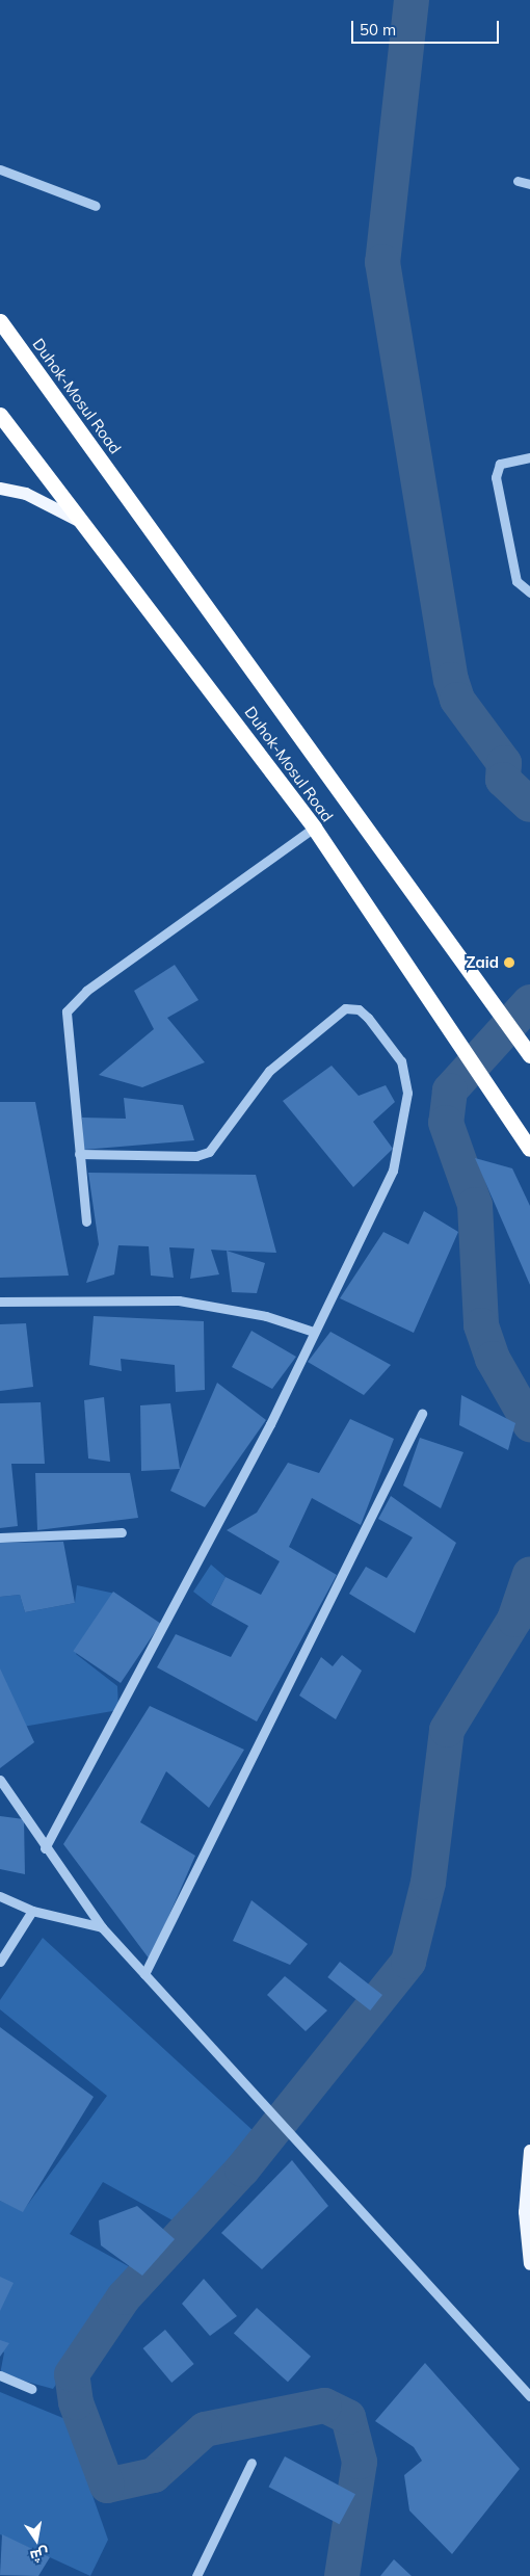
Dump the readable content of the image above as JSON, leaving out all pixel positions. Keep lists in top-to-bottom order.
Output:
{
  "streets": {
    "highway": ["Duhok-Mosul Road"]
  },
  "places": ["Zaid"],
  "scale_bar": "50 m",
  "north": "bottom"
}
